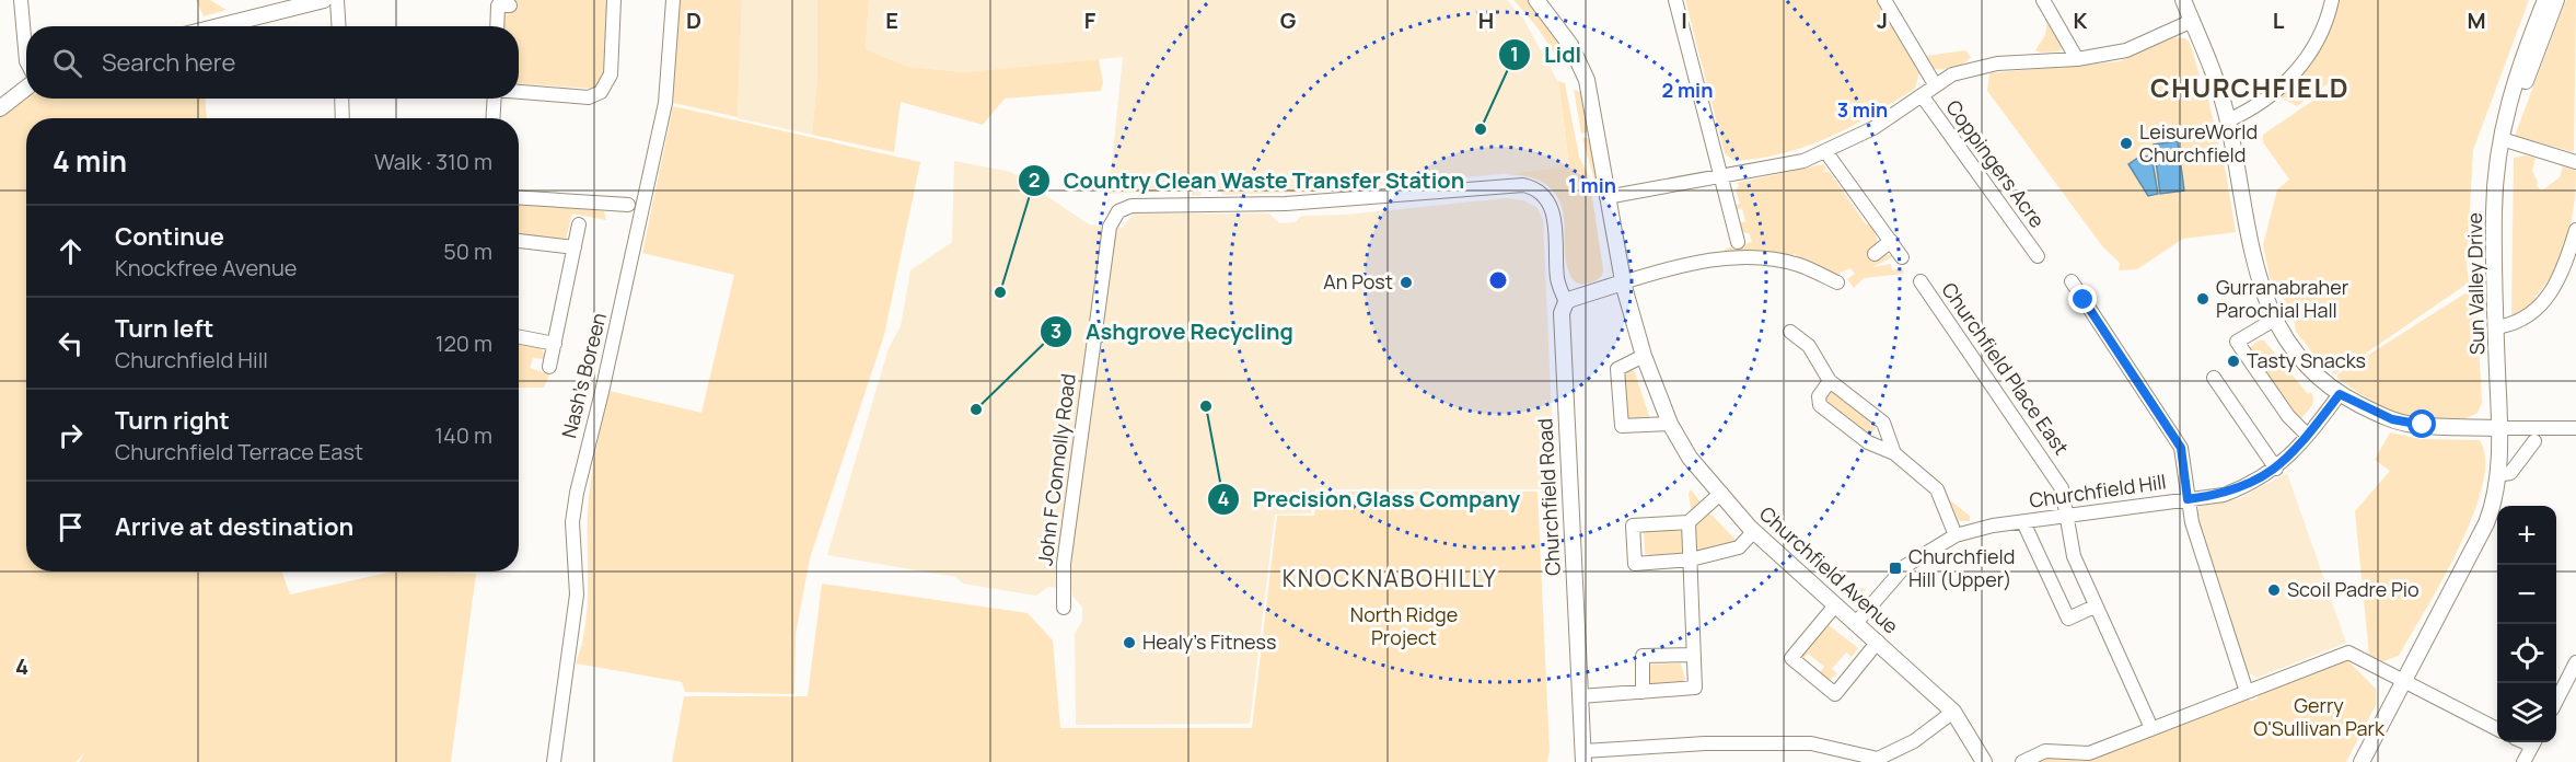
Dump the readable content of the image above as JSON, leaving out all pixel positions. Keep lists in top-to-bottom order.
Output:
{
  "streets": {
    "street": [
      "Coppingers Acre",
      "Sun Valley Drive",
      "Churchfield Place East",
      "Nash's Boreen",
      "John F Connolly Road",
      "Churchfield Hill",
      "Churchfield Road",
      "Churchfield Avenue"
    ]
  },
  "crossings": [
    ["Churchfield Place East", "Churchfield Hill"],
    ["John F Connolly Road", "Churchfield Road"],
    ["Churchfield Hill", "Churchfield Avenue"]
  ],
  "districts": ["CHURCHFIELD", "KNOCKNABOHILLY"],
  "parks": ["North Ridge Project", "Gerry O'Sullivan Park"],
  "places": {
    "other": [
      "Lidl",
      "LeisureWorld Churchfield",
      "An Post",
      "Country Clean Waste Transfer Station",
      "Gurranabraher Parochial Hall",
      "Tasty Snacks",
      "Precision Glass Company",
      "Ashgrove Recycling",
      "Scoil Padre Pio",
      "Healy’s Fitness"
    ],
    "transit": ["Churchfield Hill (Upper)"]
  },
  "page": {
    "search": "Search here",
    "heading": ["4 min", "Walk · 310 m"],
    "list": [
      ["Continue", "Knockfree Avenue", "50 m"],
      ["Turn left", "Churchfield Hill", "120 m"],
      ["Turn right", "Churchfield Terrace East", "140 m"],
      "Arrive at destination"
    ],
    "map_buttons": ["+", "−"]
  },
  "grid": {
    "columns": [
      "D",
      "E",
      "F",
      "G",
      "H",
      "I",
      "J",
      "K",
      "L",
      "M"
    ],
    "rows": ["4"]
  },
  "rings": ["2 min", "3 min", "1 min"]
}
